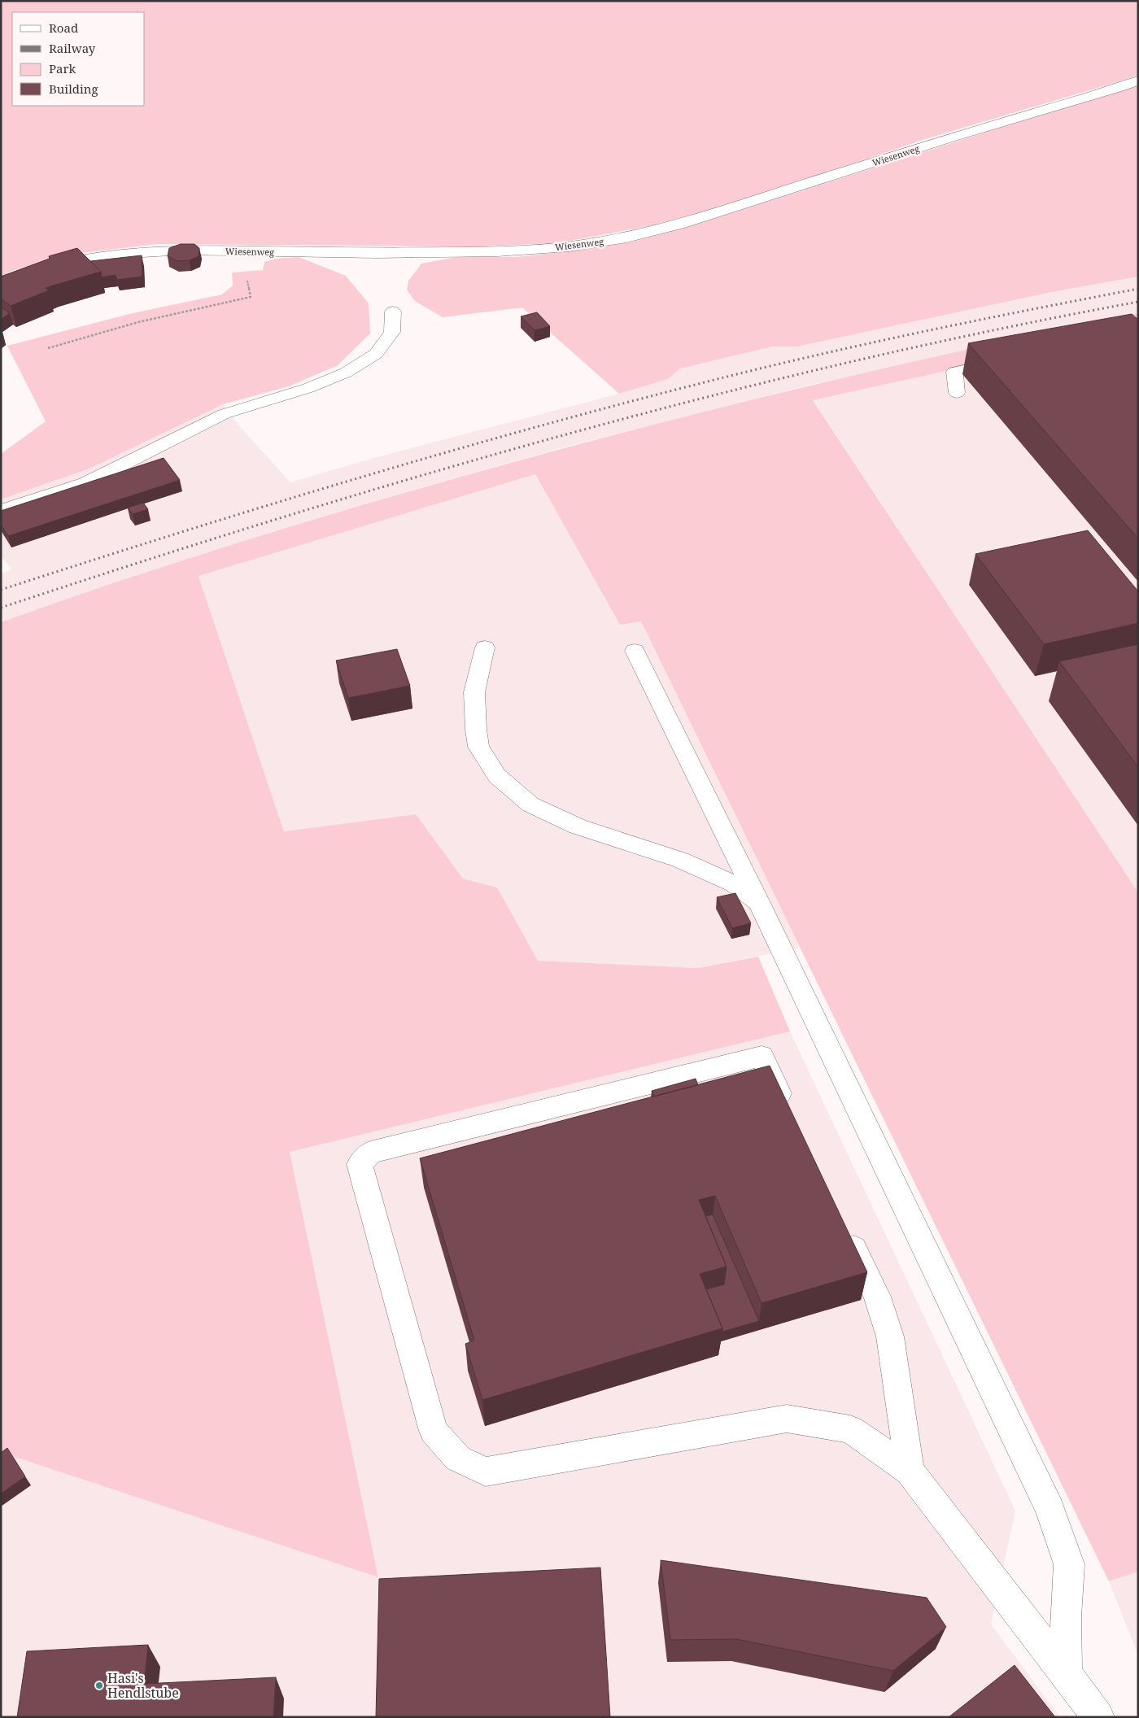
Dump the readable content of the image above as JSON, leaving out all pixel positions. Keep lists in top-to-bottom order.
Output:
{
  "streets": {
    "street": ["Wiesenweg"]
  },
  "places": ["Hasi's Hendlstube"],
  "legend": [
    "Road",
    "Railway",
    "Park",
    "Building"
  ]
}
